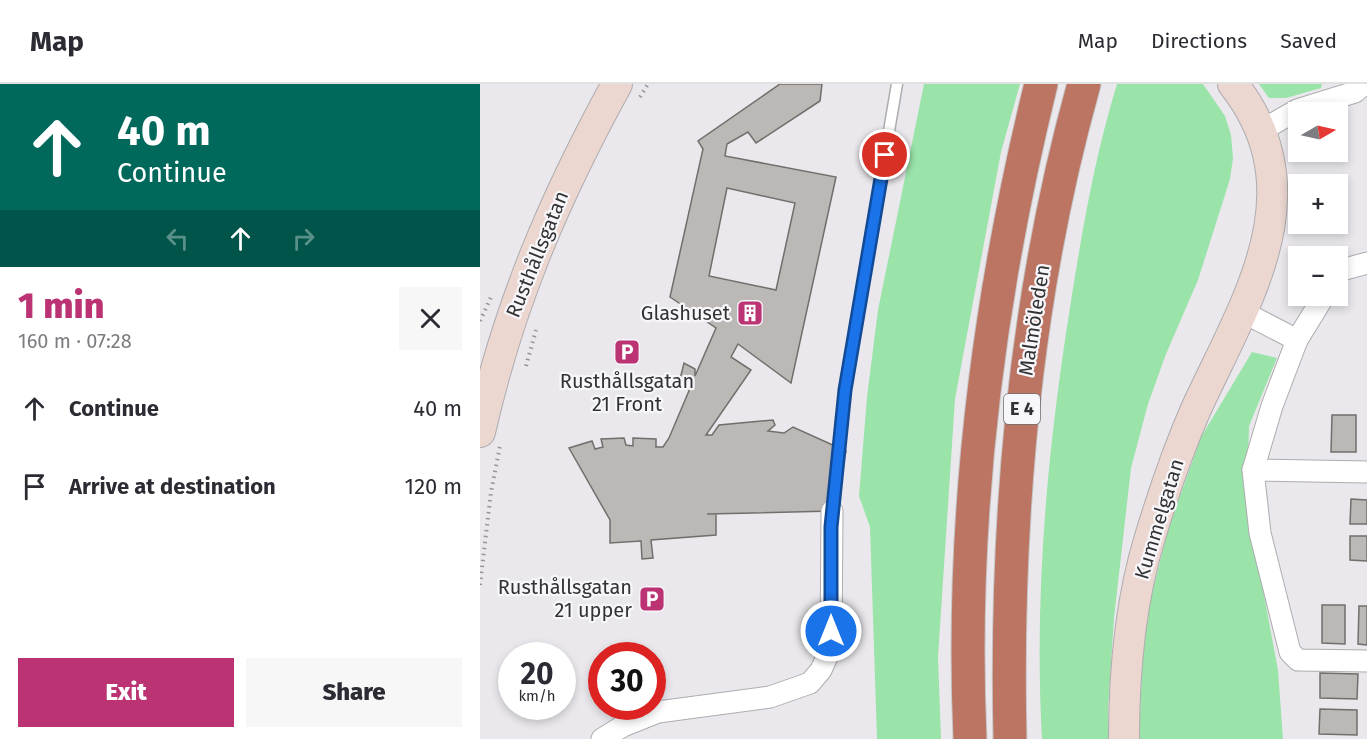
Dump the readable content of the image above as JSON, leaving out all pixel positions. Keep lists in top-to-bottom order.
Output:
{
  "streets": {
    "highway": ["Malmöleden", "E 4"],
    "street": ["Rusthållsgatan", "Kummelgatan"]
  },
  "places": {
    "building": ["Glashuset"],
    "parking": ["Rusthållsgatan 21 Front", "Rusthållsgatan 21 upper"]
  },
  "north": "right",
  "page": {
    "header": "Map",
    "nav": ["Map", "Directions", "Saved"],
    "turn": ["40 m", "Continue"],
    "map_buttons": ["+", "−"],
    "heading": ["1 min", "160 m · 07:28"],
    "list": [
      {
        "name": "Continue",
        "value": "40 m"
      },
      {
        "name": "Arrive at destination",
        "value": "120 m"
      }
    ],
    "speed": "20 km/h",
    "limit": "30",
    "buttons": ["Exit", "Share"]
  }
}
